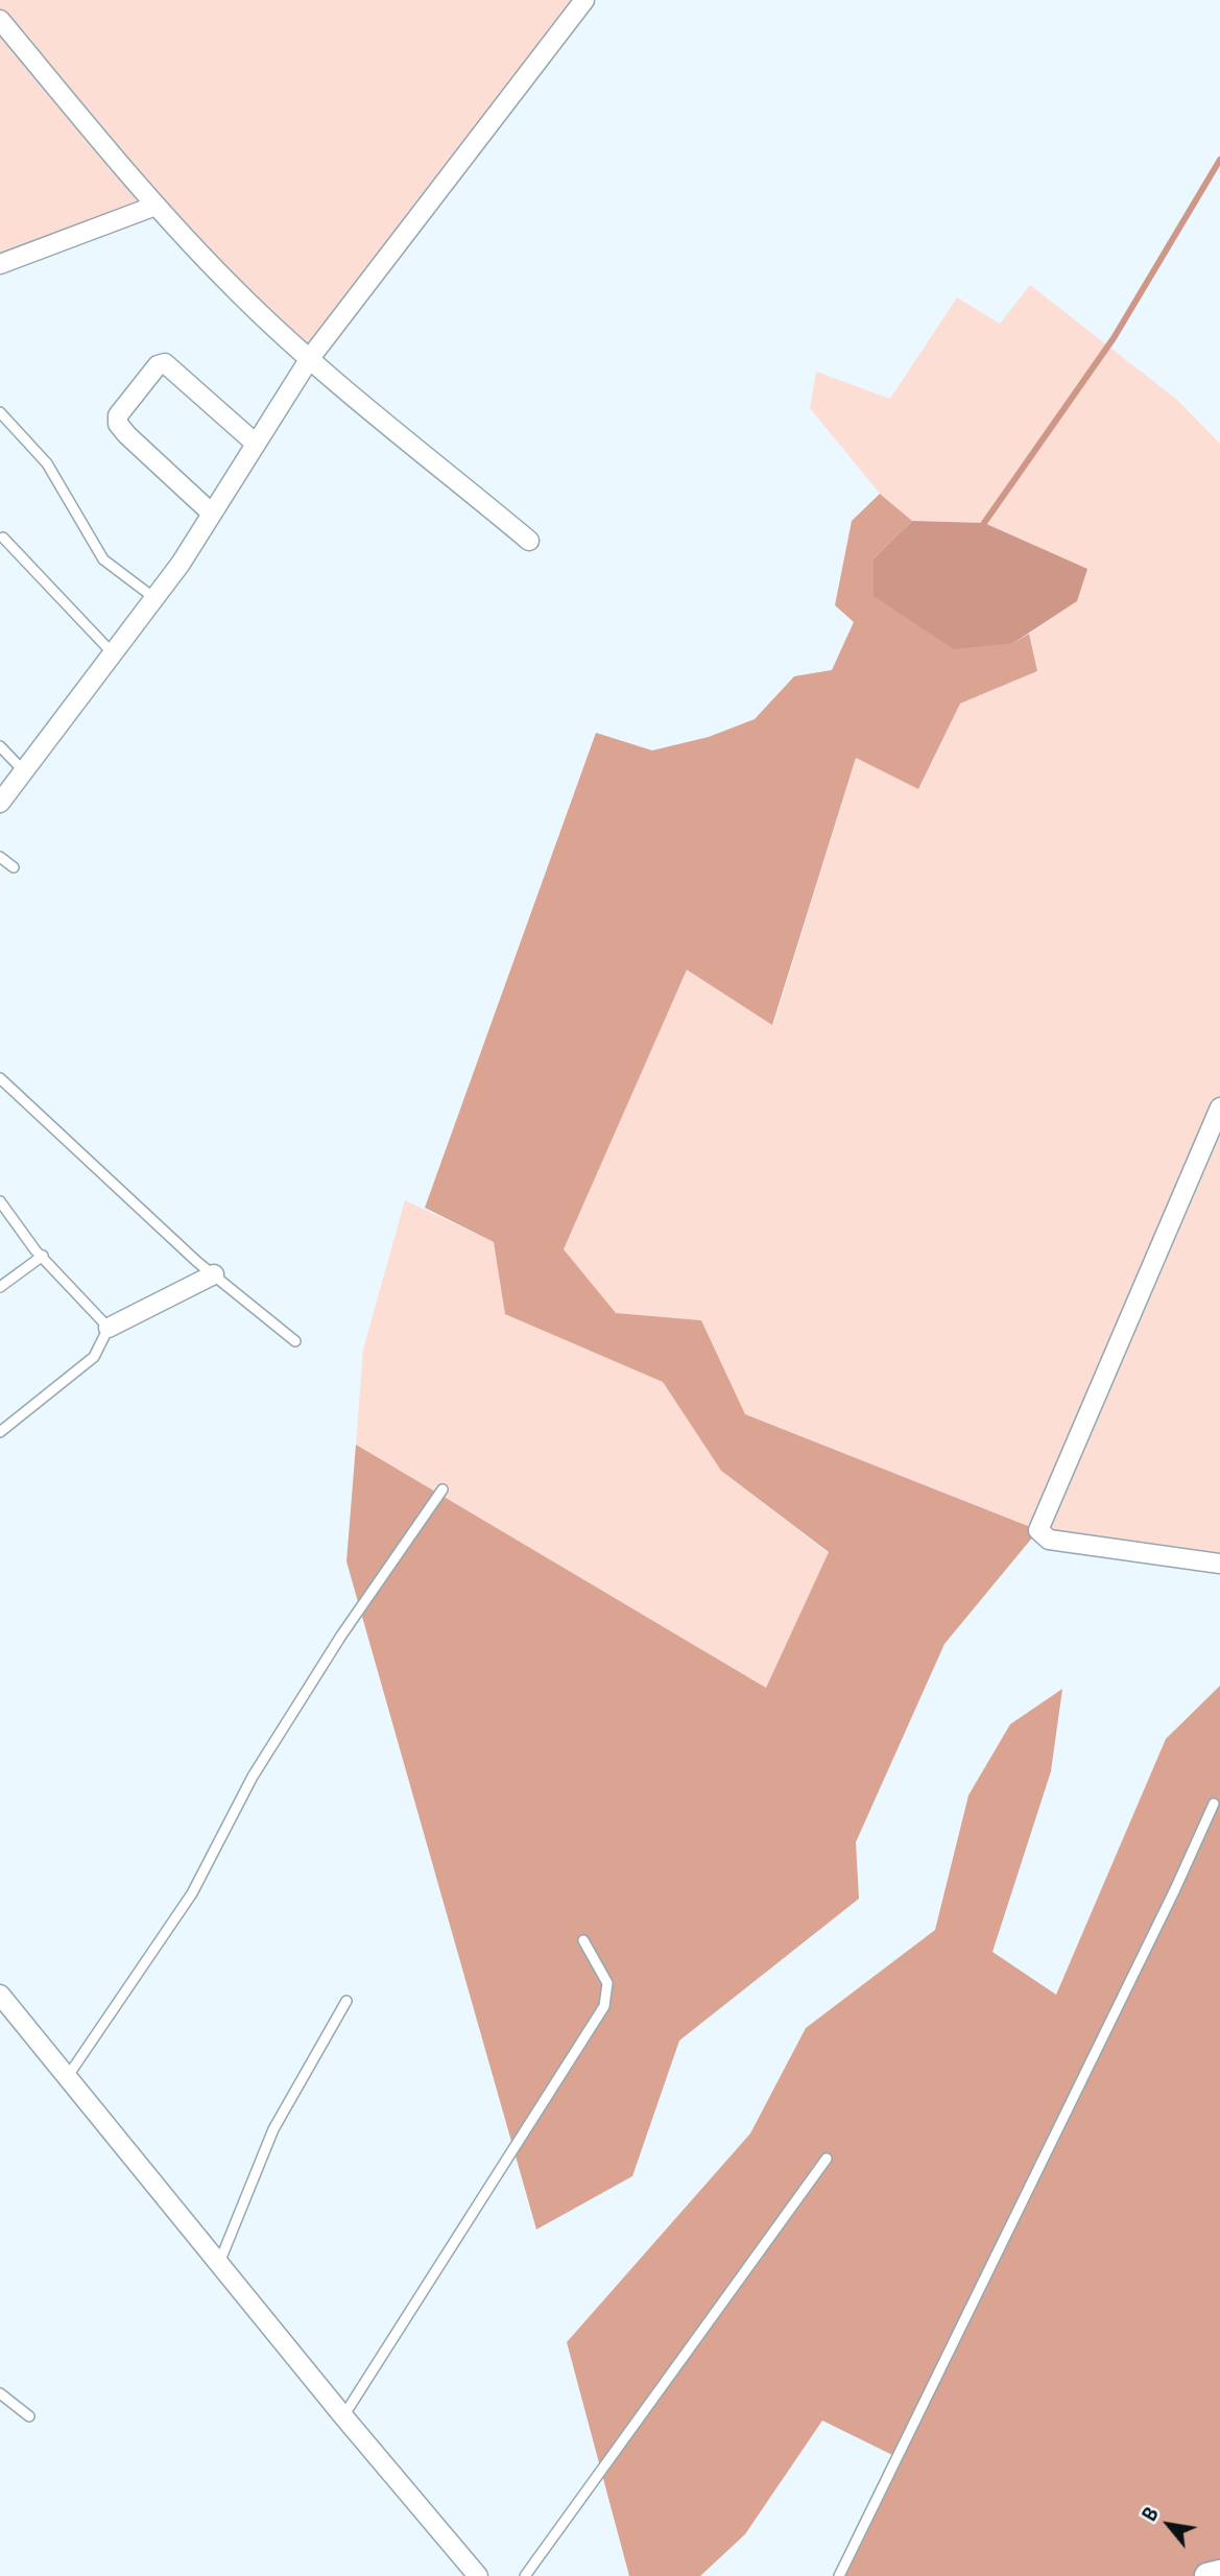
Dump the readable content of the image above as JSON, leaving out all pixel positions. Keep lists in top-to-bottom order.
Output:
{
  "north": "top left"
}
